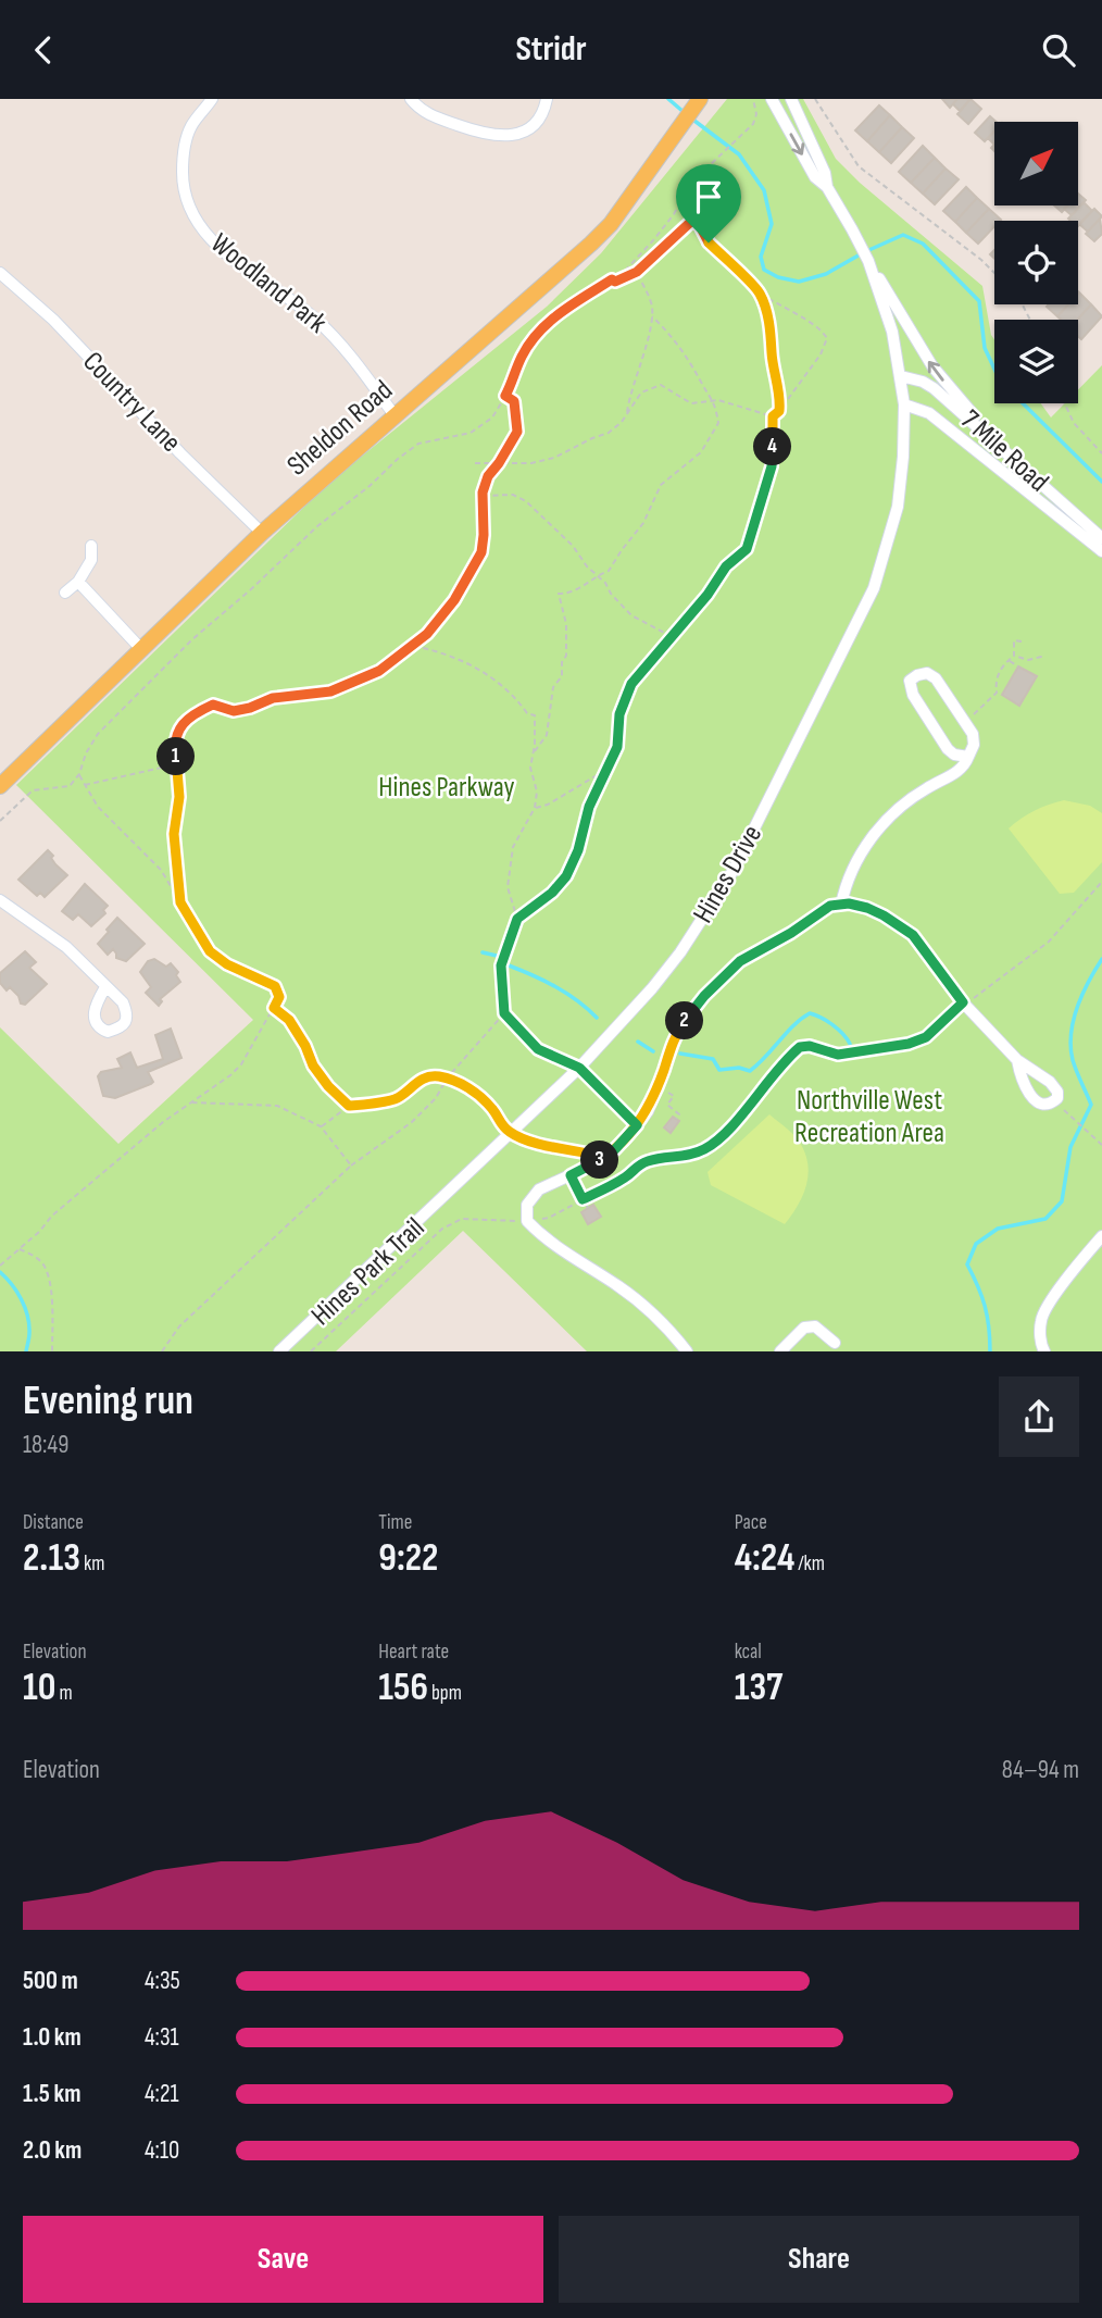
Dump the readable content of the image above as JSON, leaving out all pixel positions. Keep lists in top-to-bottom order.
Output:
{
  "streets": {
    "main road": ["Sheldon Road"],
    "street": [
      "Woodland Park",
      "Country Lane",
      "7 Mile Road",
      "Hines Drive"
    ],
    "path": ["Hines Park Trail"]
  },
  "crossings": [
    ["Woodland Park", "Sheldon Road"],
    ["Country Lane", "Sheldon Road"],
    ["7 Mile Road", "Hines Drive"]
  ],
  "parks": ["Hines Parkway", "Northville West Recreation Area"],
  "north": "top right",
  "page": {
    "header": "Stridr",
    "pins": [
      "4",
      "1",
      "2",
      "3"
    ],
    "heading": ["Evening run", "18:49"],
    "stats": [
      ["Distance", "2.13 km"],
      ["Time", "9:22"],
      ["Pace", "4:24 /km"],
      ["Elevation", "10 m"],
      ["Heart rate", "156 bpm"],
      ["kcal", "137"]
    ],
    "chart": ["Elevation", "84–94 m"],
    "list": [
      {
        "name": "500 m",
        "note": "4:35"
      },
      {
        "name": "1.0 km",
        "note": "4:31"
      },
      {
        "name": "1.5 km",
        "note": "4:21"
      },
      {
        "name": "2.0 km",
        "note": "4:10"
      }
    ],
    "buttons": ["Save", "Share"]
  }
}
